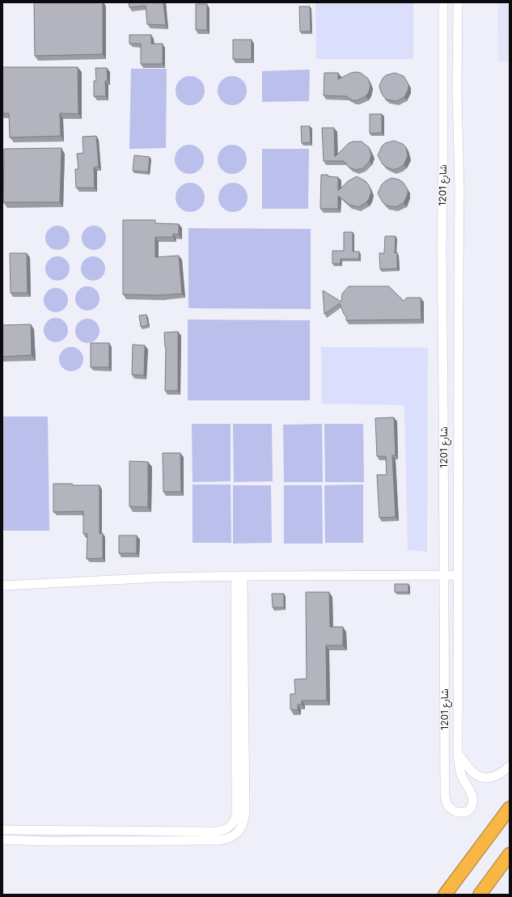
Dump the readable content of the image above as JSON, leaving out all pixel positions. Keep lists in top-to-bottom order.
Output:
{
  "streets": {
    "street": ["شارع 1201"]
  }
}
